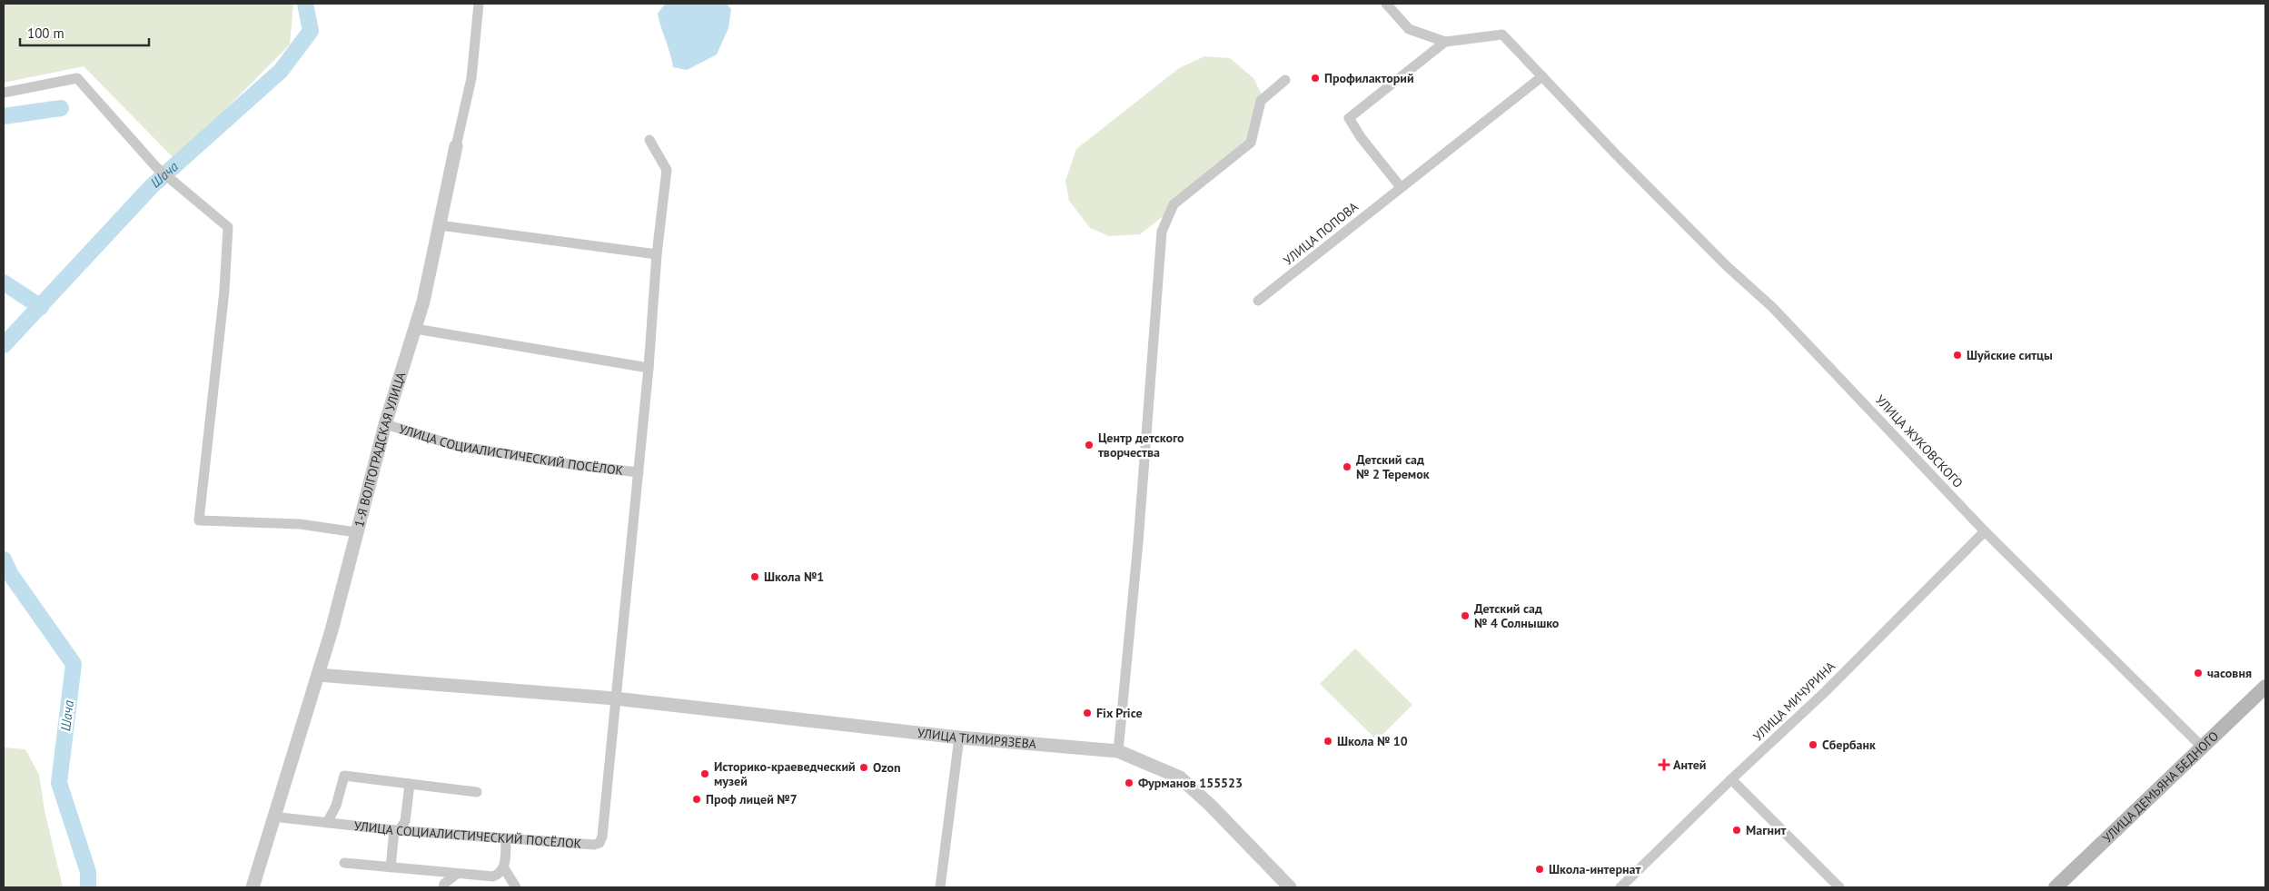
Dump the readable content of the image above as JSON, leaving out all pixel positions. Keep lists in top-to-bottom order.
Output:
{
  "streets": {
    "main road": ["УЛИЦА ДЕМЬЯНА БЕДНОГО"],
    "street": [
      "УЛИЦА ПОПОВА",
      "УЛИЦА ЖУКОВСКОГО",
      "1-Я ВОЛГОГРАДСКАЯ УЛИЦА",
      "УЛИЦА СОЦИАЛИСТИЧЕСКИЙ ПОСЁЛОК",
      "УЛИЦА МИЧУРИНА",
      "УЛИЦА ТИМИРЯЗЕВА"
    ]
  },
  "crossings": [
    ["УЛИЦА ПОПОВА", "УЛИЦА ЖУКОВСКОГО"],
    ["УЛИЦА ЖУКОВСКОГО", "УЛИЦА МИЧУРИНА"],
    ["УЛИЦА ЖУКОВСКОГО", "УЛИЦА ДЕМЬЯНА БЕДНОГО"],
    ["1-Я ВОЛГОГРАДСКАЯ УЛИЦА", "УЛИЦА СОЦИАЛИСТИЧЕСКИЙ ПОСЁЛОК"],
    ["УЛИЦА СОЦИАЛИСТИЧЕСКИЙ ПОСЁЛОК", "УЛИЦА ТИМИРЯЗЕВА"]
  ],
  "water": ["Шача"],
  "places": {
    "other": [
      "Профилакторий",
      "Шуйские ситцы",
      "Центр детского творчества",
      "Детский сад № 2 Теремок",
      "Школа №1",
      "Детский сад № 4 Солнышко",
      "часовня",
      "Fix Price",
      "Школа № 10",
      "Сбербанк",
      "Ozon",
      "Историко-краеведческий музей",
      "Фурманов 155523",
      "Проф лицей №7",
      "Магнит",
      "Школа-интернат"
    ],
    "health": ["Антей"]
  },
  "scale_bar": "100 m"
}
